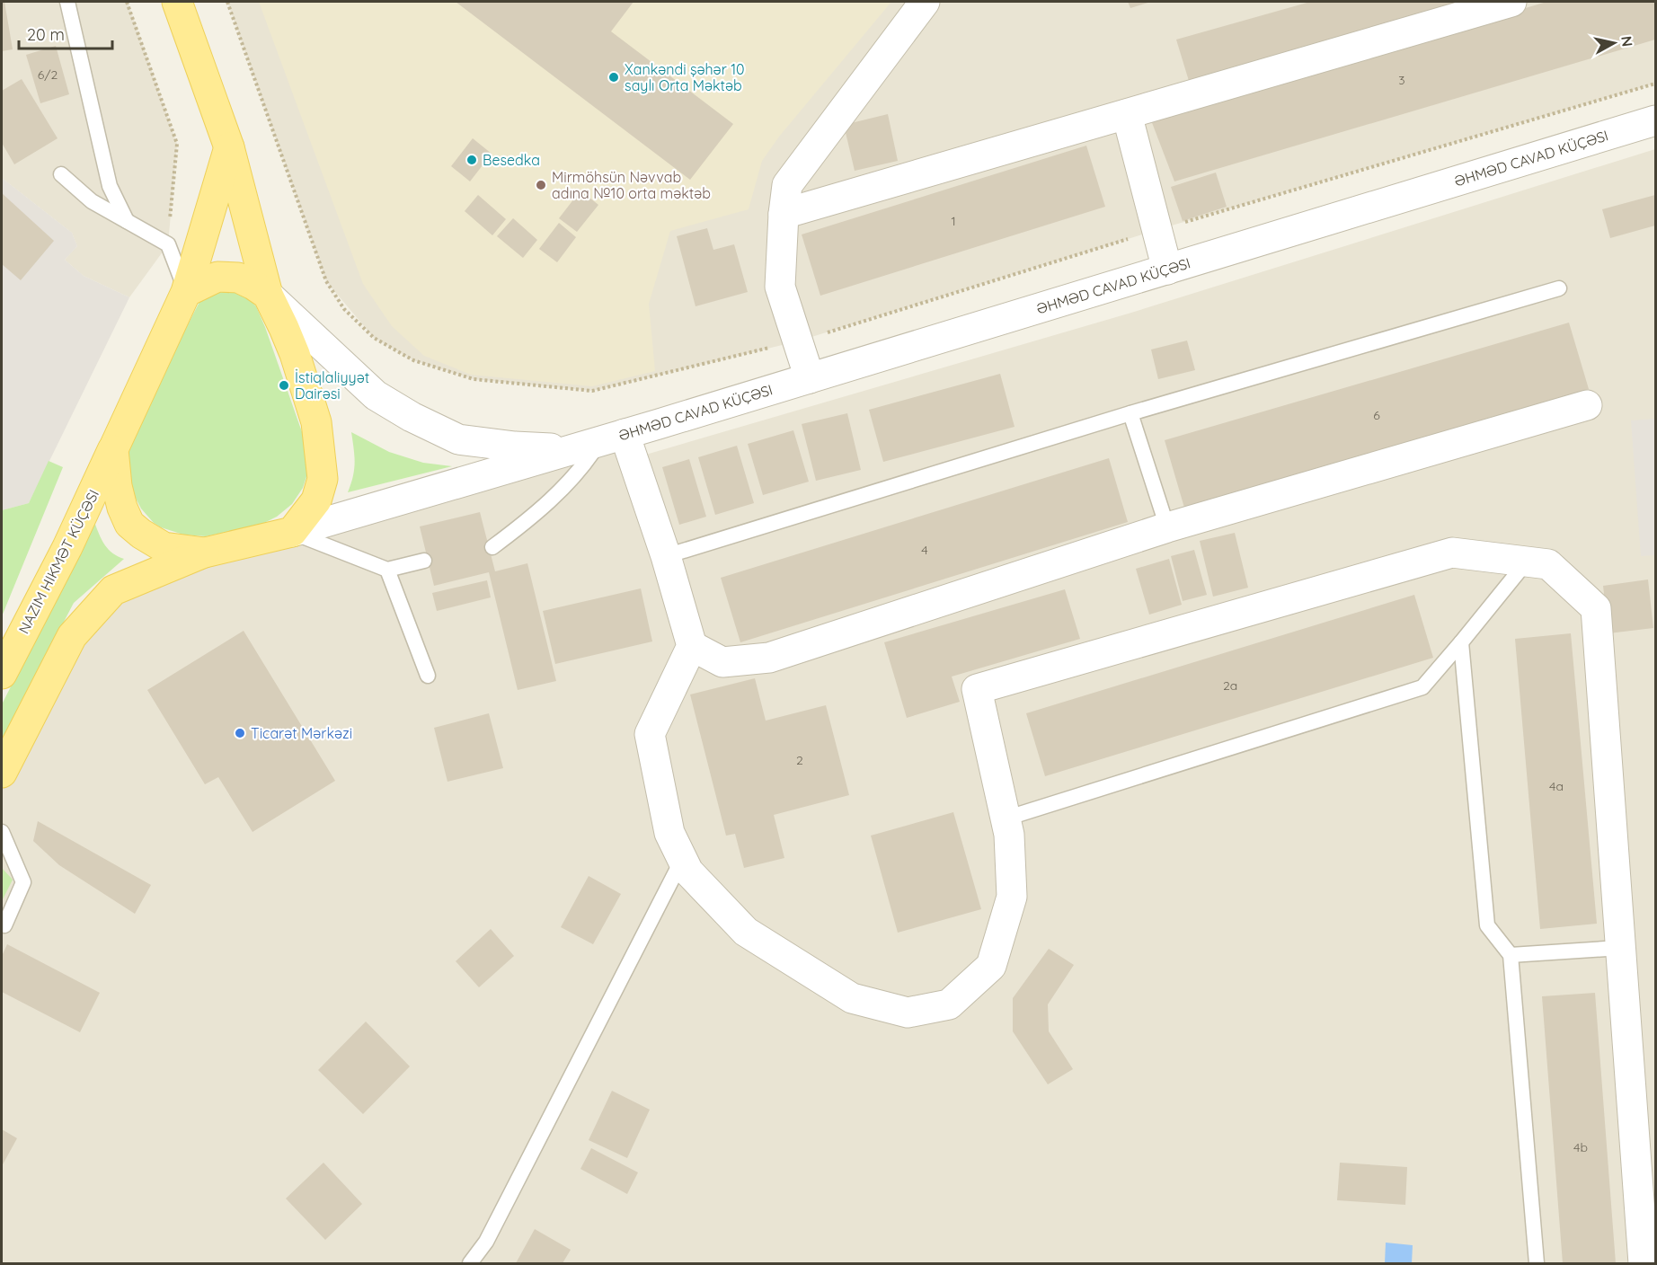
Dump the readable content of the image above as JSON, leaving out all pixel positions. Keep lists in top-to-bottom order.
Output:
{
  "streets": {
    "main road": ["NAZIM HIKMƏT KÜÇƏSI"],
    "street": ["ƏHMƏD CAVAD KÜÇƏSI"]
  },
  "places": [
    "Xankəndi şəhər 10 saylı Orta Məktəb",
    "Besedka",
    "Mirmöhsün Nəvvab adına №10 orta məktəb",
    "İstiqlaliyyət Dairəsi",
    "Ticarət Mərkəzi"
  ],
  "house_numbers": [
    "6/2",
    "3",
    "1",
    "6",
    "4",
    "2a",
    "2",
    "4a",
    "4b"
  ],
  "scale_bar": "20 m",
  "north": "right"
}
